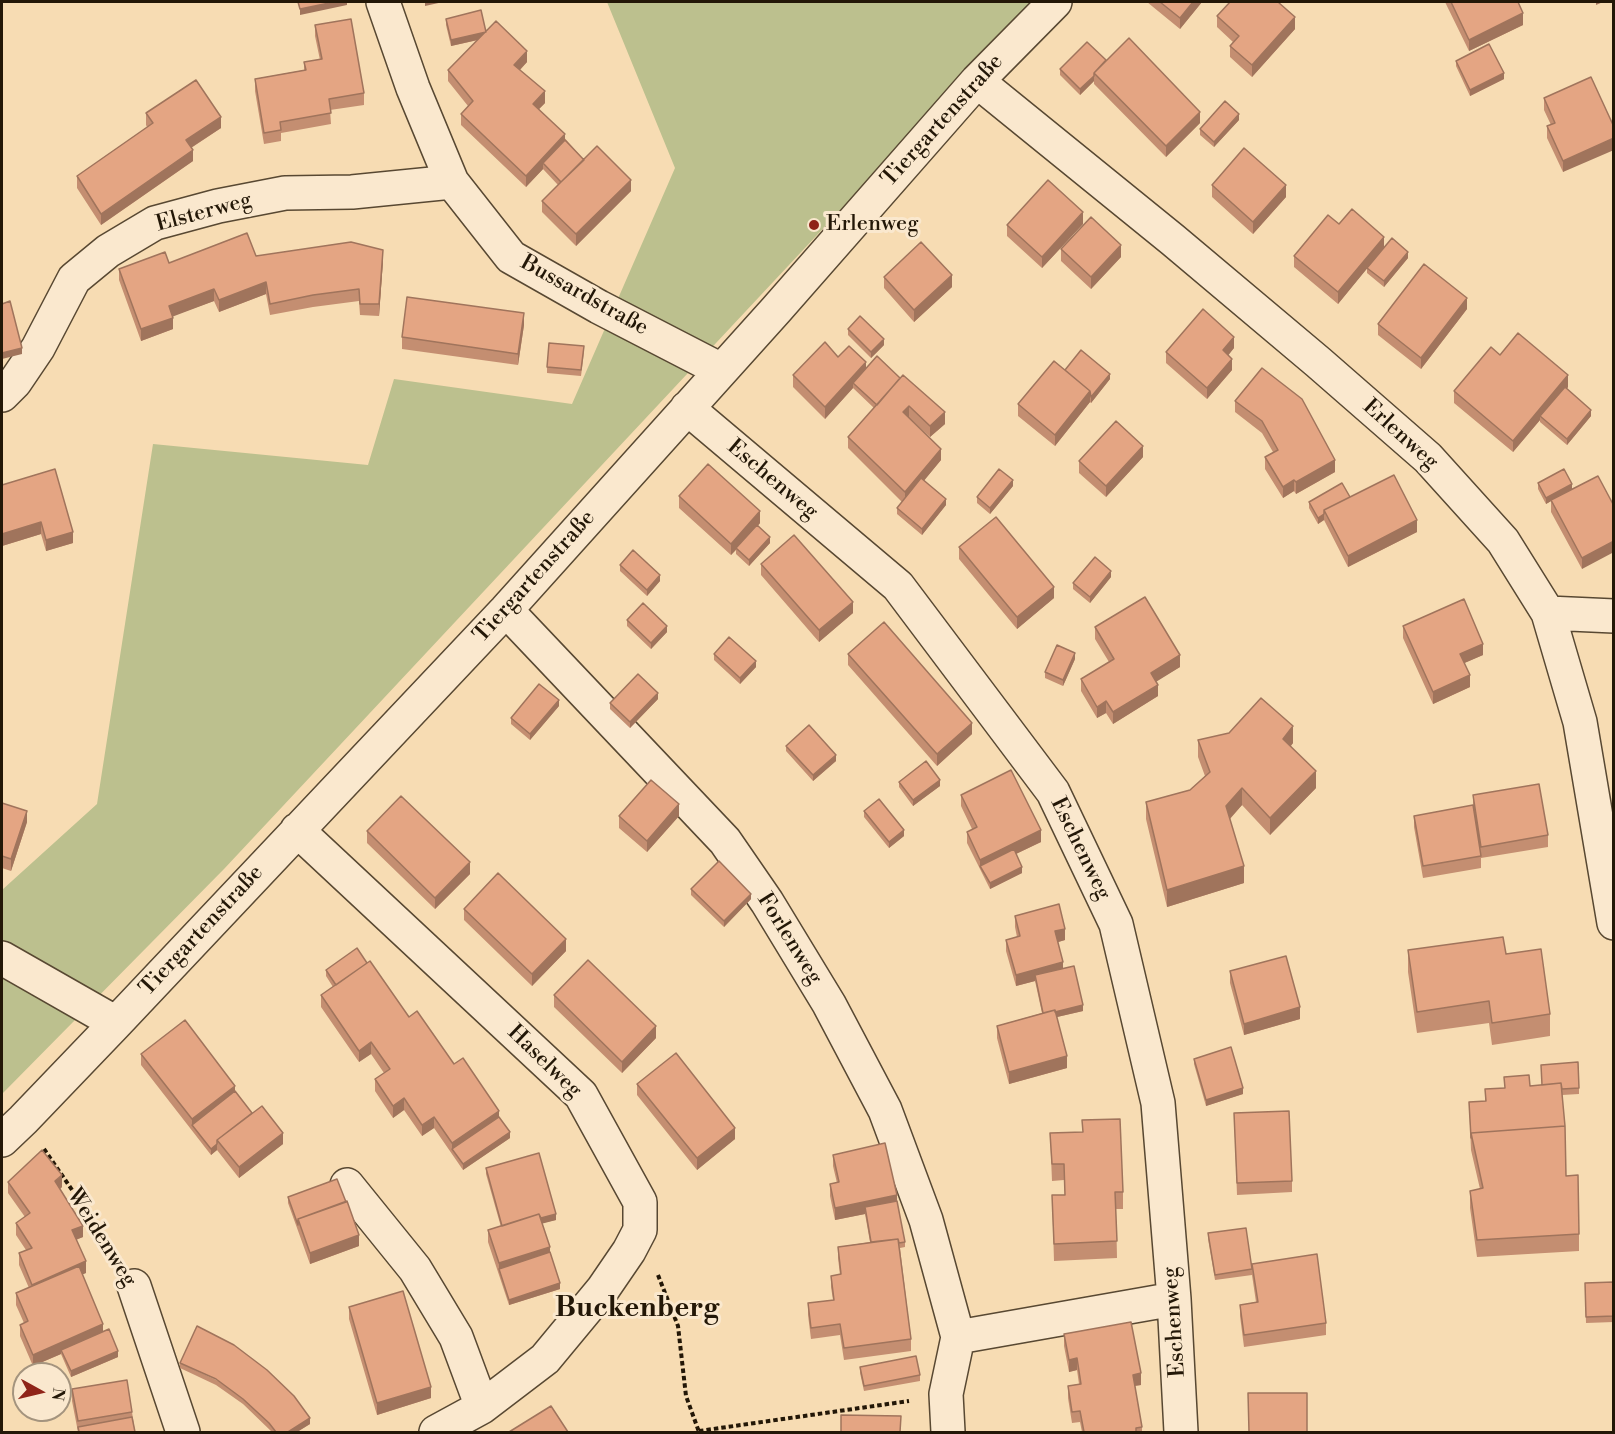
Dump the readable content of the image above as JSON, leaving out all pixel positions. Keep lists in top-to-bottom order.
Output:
{
  "streets": {
    "street": [
      "Tiergartenstraße",
      "Elsterweg",
      "Bussardstraße",
      "Erlenweg",
      "Eschenweg",
      "Forlenweg",
      "Haselweg",
      "Weidenweg"
    ]
  },
  "crossings": [
    ["Tiergartenstraße", "Bussardstraße"],
    ["Tiergartenstraße", "Erlenweg"],
    ["Tiergartenstraße", "Eschenweg"],
    ["Tiergartenstraße", "Forlenweg"],
    ["Tiergartenstraße", "Haselweg"],
    ["Tiergartenstraße", "Weidenweg"],
    ["Elsterweg", "Bussardstraße"]
  ],
  "districts": ["Buckenberg"],
  "places": ["Erlenweg"],
  "north": "right"
}
